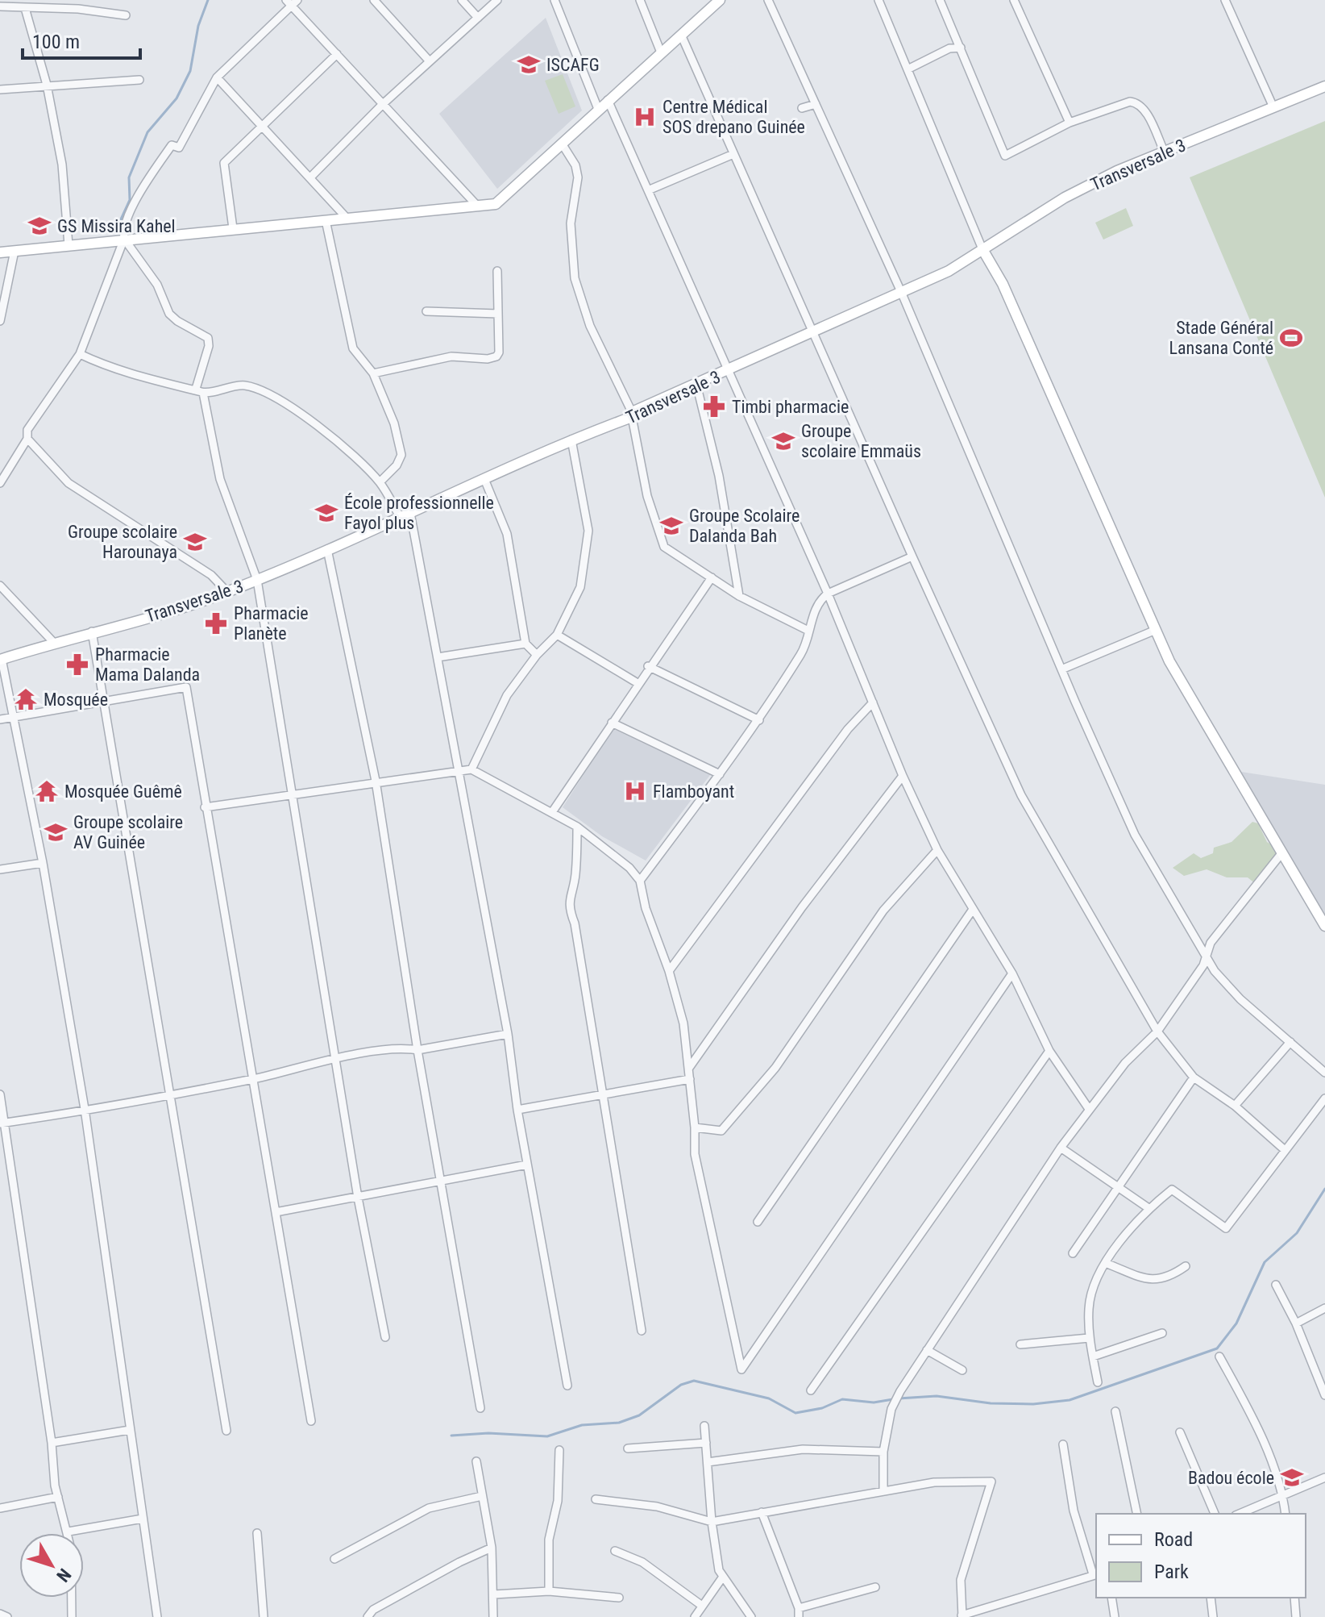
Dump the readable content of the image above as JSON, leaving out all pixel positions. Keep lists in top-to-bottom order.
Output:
{
  "streets": {
    "street": ["Transversale 3"]
  },
  "places": {
    "school or university": [
      "ISCAFG",
      "GS Missira Kahel",
      "Groupe scolaire Emmaüs",
      "École professionnelle Fayol plus",
      "Groupe Scolaire Dalanda Bah",
      "Groupe scolaire Harounaya",
      "Groupe scolaire AV Guinée",
      "Badou école"
    ],
    "hospital": ["Centre Médical SOS drepano Guinée", "Flamboyant"],
    "sports": ["Stade Général Lansana Conté"],
    "pharmacy": ["Timbi pharmacie", "Pharmacie Planète", "Pharmacie Mama Dalanda"],
    "temple": ["Mosquée", "Mosquée Guêmê"]
  },
  "legend": ["Road", "Park"],
  "scale_bar": "100 m",
  "north": "bottom right"
}
